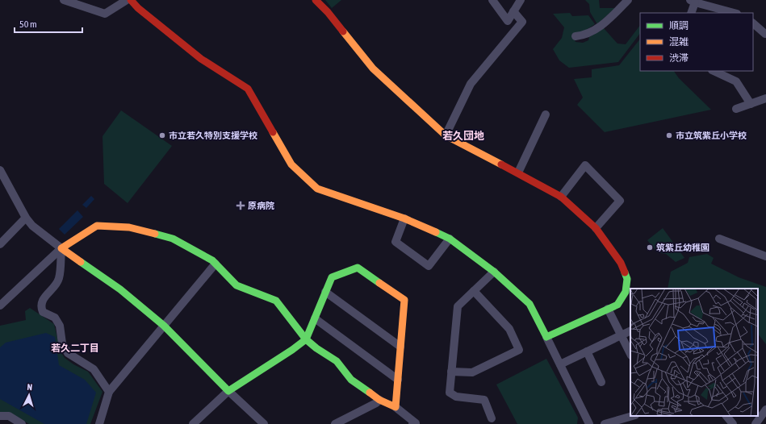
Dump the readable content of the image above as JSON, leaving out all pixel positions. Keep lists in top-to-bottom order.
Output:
{
  "districts": ["若久団地", "若久二丁目"],
  "places": {
    "other": ["市立若久特別支援学校", "市立筑紫丘小学校", "筑紫丘幼稚園"],
    "health": ["原病院"]
  },
  "legend": ["順調", "混雑", "渋滞"],
  "scale_bar": "50 m",
  "north": "top"
}
